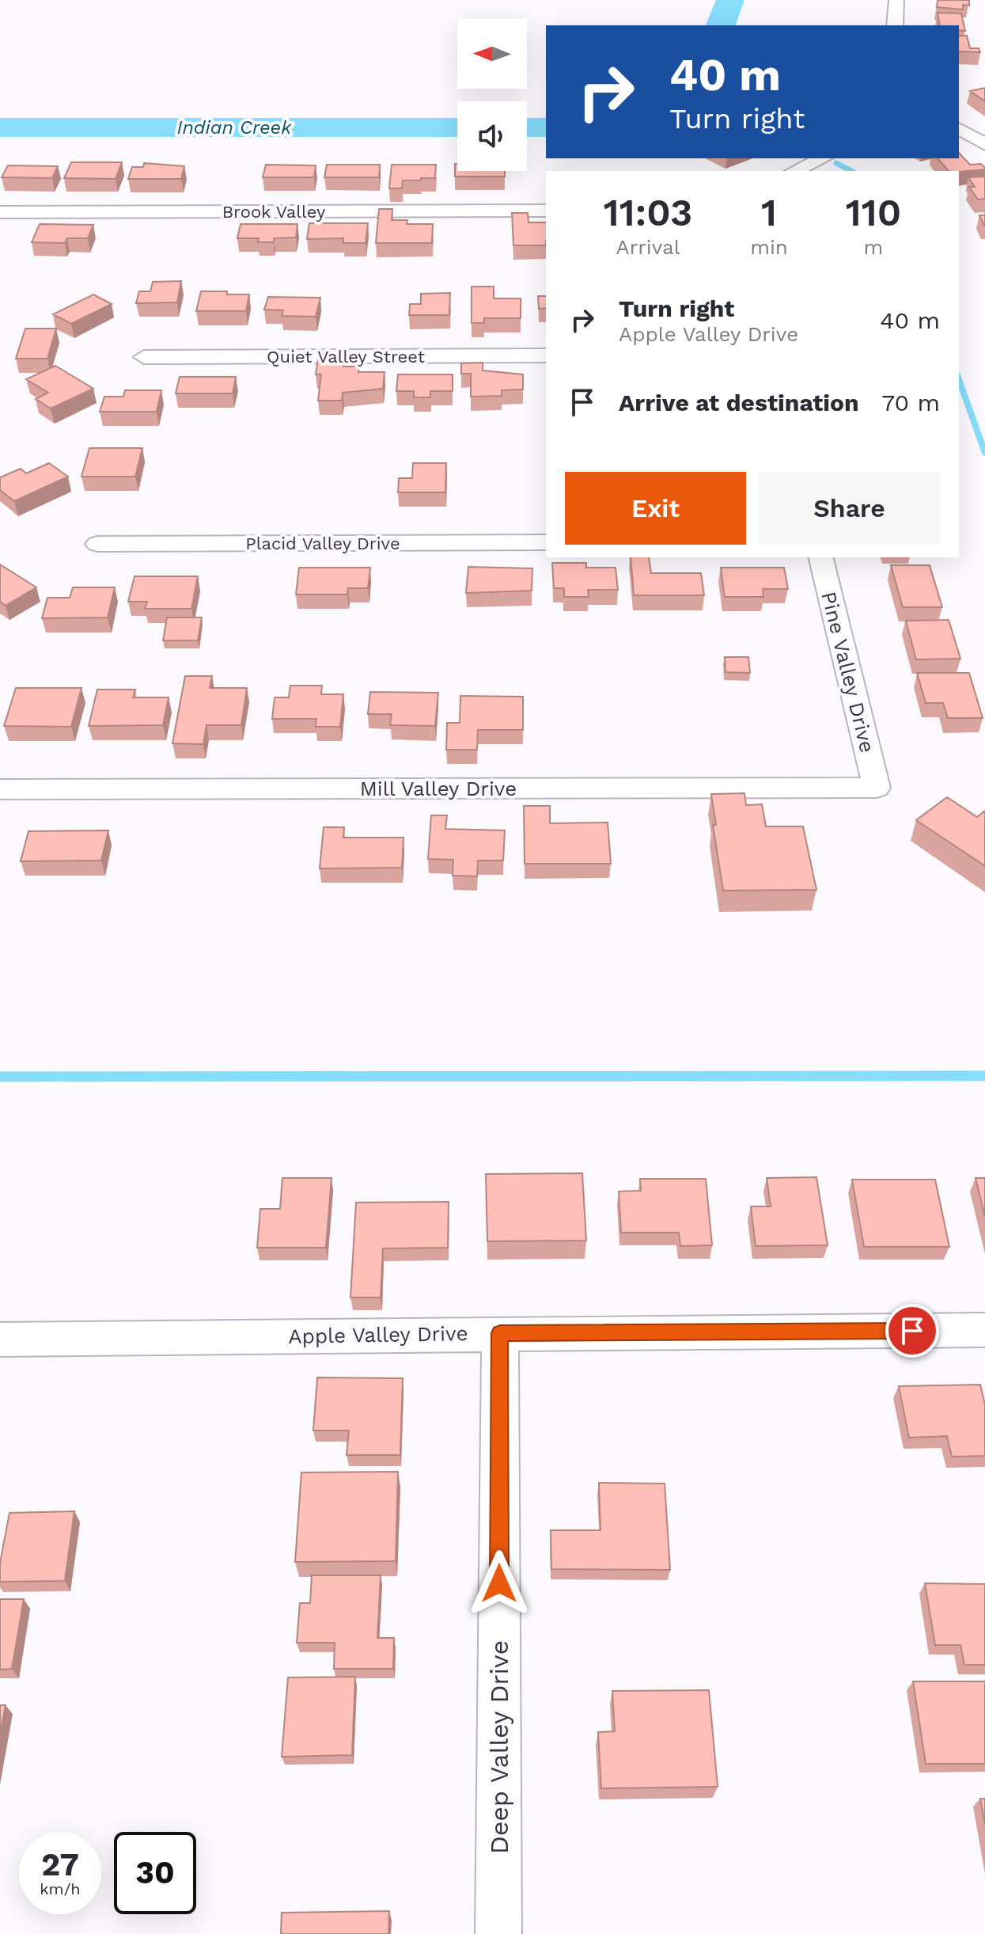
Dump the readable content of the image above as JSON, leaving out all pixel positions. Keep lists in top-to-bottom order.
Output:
{
  "streets": {
    "street": [
      "Brook Valley",
      "Quiet Valley Street",
      "Placid Valley Drive",
      "Pine Valley Drive",
      "Mill Valley Drive",
      "Apple Valley Drive",
      "Deep Valley Drive"
    ]
  },
  "crossings": [
    ["Pine Valley Drive", "Mill Valley Drive"],
    ["Apple Valley Drive", "Deep Valley Drive"]
  ],
  "water": ["Indian Creek"],
  "north": "left",
  "page": {
    "turn": ["40 m", "Turn right"],
    "eta": [
      "11:03",
      "Arrival",
      "1",
      "min",
      "110",
      "m"
    ],
    "list": [
      {
        "name": "Turn right",
        "note": "Apple Valley Drive",
        "value": "40 m"
      },
      {
        "name": "Arrive at destination",
        "value": "70 m"
      }
    ],
    "buttons": ["Exit", "Share"],
    "speed": "27 km/h",
    "limit": "30"
  }
}
